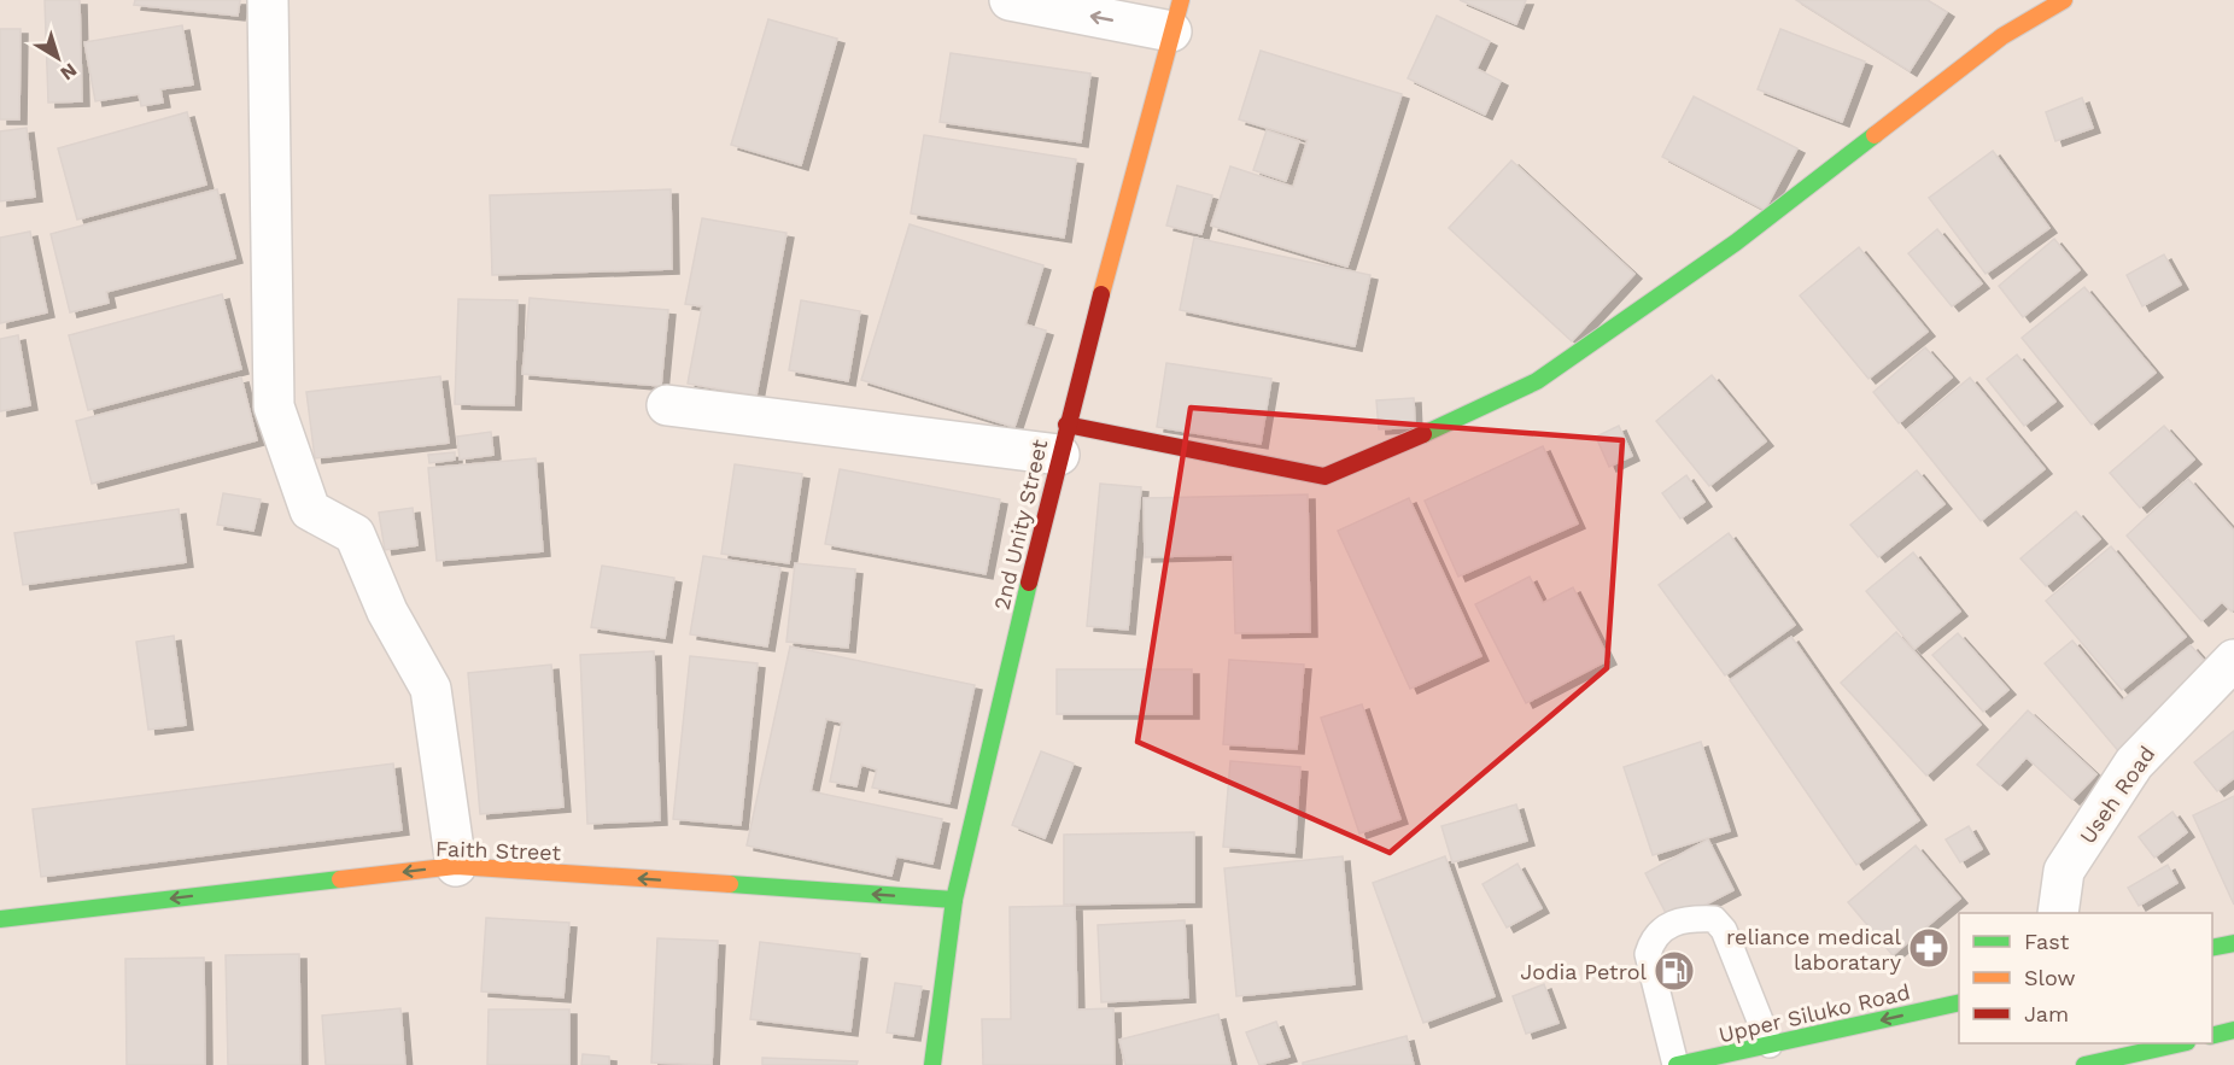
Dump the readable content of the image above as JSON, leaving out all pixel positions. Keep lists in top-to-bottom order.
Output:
{
  "streets": {
    "street": [
      "2nd Unity Street",
      "Useh Road",
      "Faith Street",
      "Upper Siluko Road"
    ]
  },
  "crossings": [
    ["2nd Unity Street", "Faith Street"]
  ],
  "one_way": ["Faith Street", "Upper Siluko Road"],
  "places": {
    "pharmacy": ["reliance medical laboratary"],
    "fuel station": ["Jodia Petrol"]
  },
  "legend": ["Fast", "Slow", "Jam"],
  "north": "bottom right"
}
